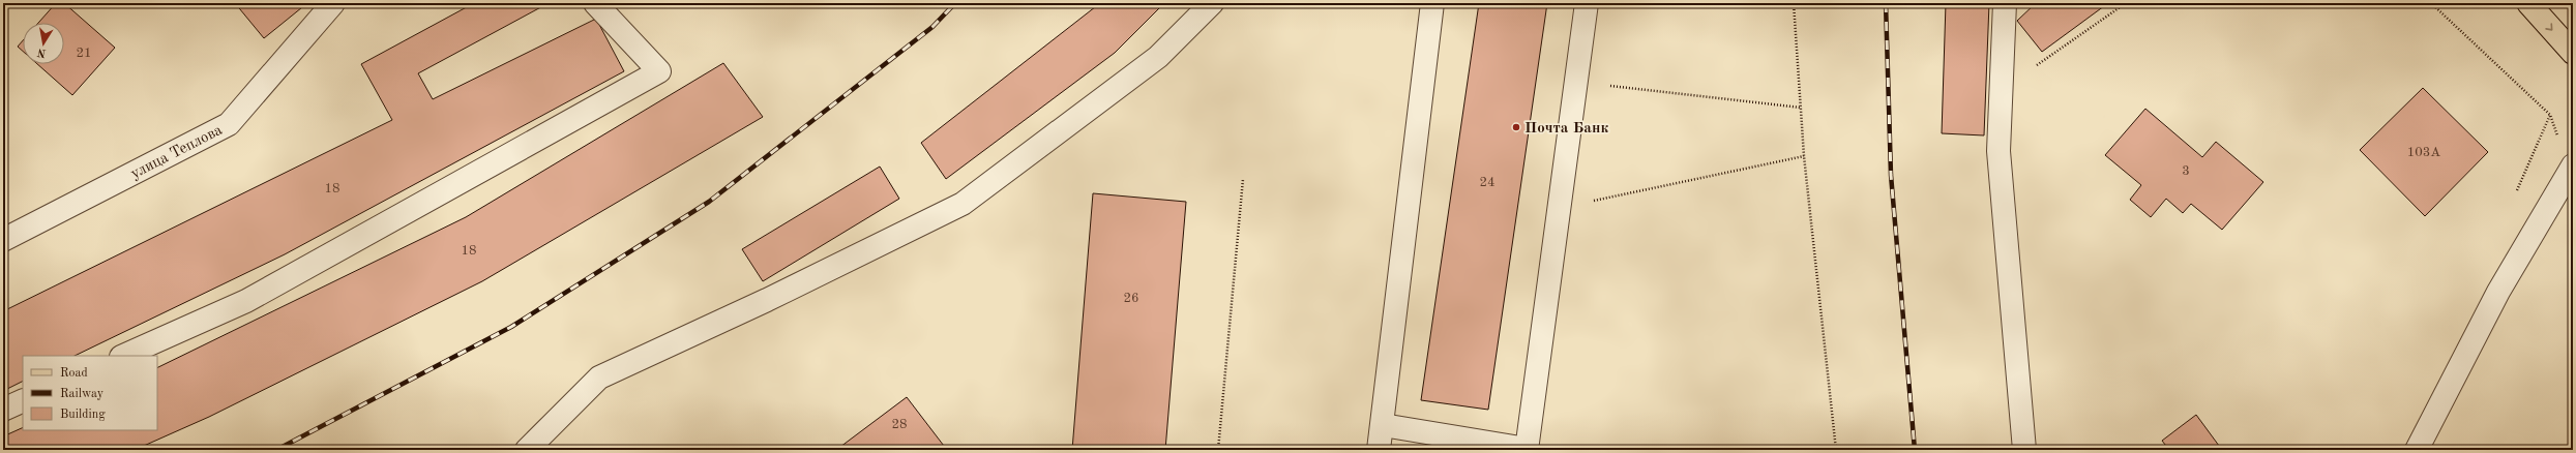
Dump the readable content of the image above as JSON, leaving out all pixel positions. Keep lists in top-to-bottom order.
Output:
{
  "streets": {
    "street": ["улица Теплова"]
  },
  "places": ["Почта Банк"],
  "house_numbers": [
    "21",
    "103А",
    "3",
    "24",
    "18",
    "18",
    "26",
    "28"
  ],
  "legend": ["Road", "Railway", "Building"],
  "north": "bottom"
}
